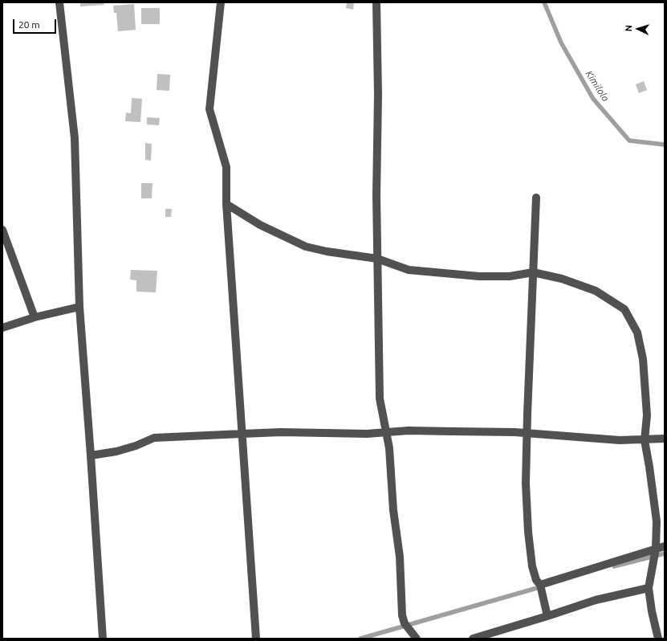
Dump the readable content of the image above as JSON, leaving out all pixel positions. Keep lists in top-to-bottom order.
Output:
{
  "water": ["Kimilolo"],
  "scale_bar": "20 m",
  "north": "left"
}
